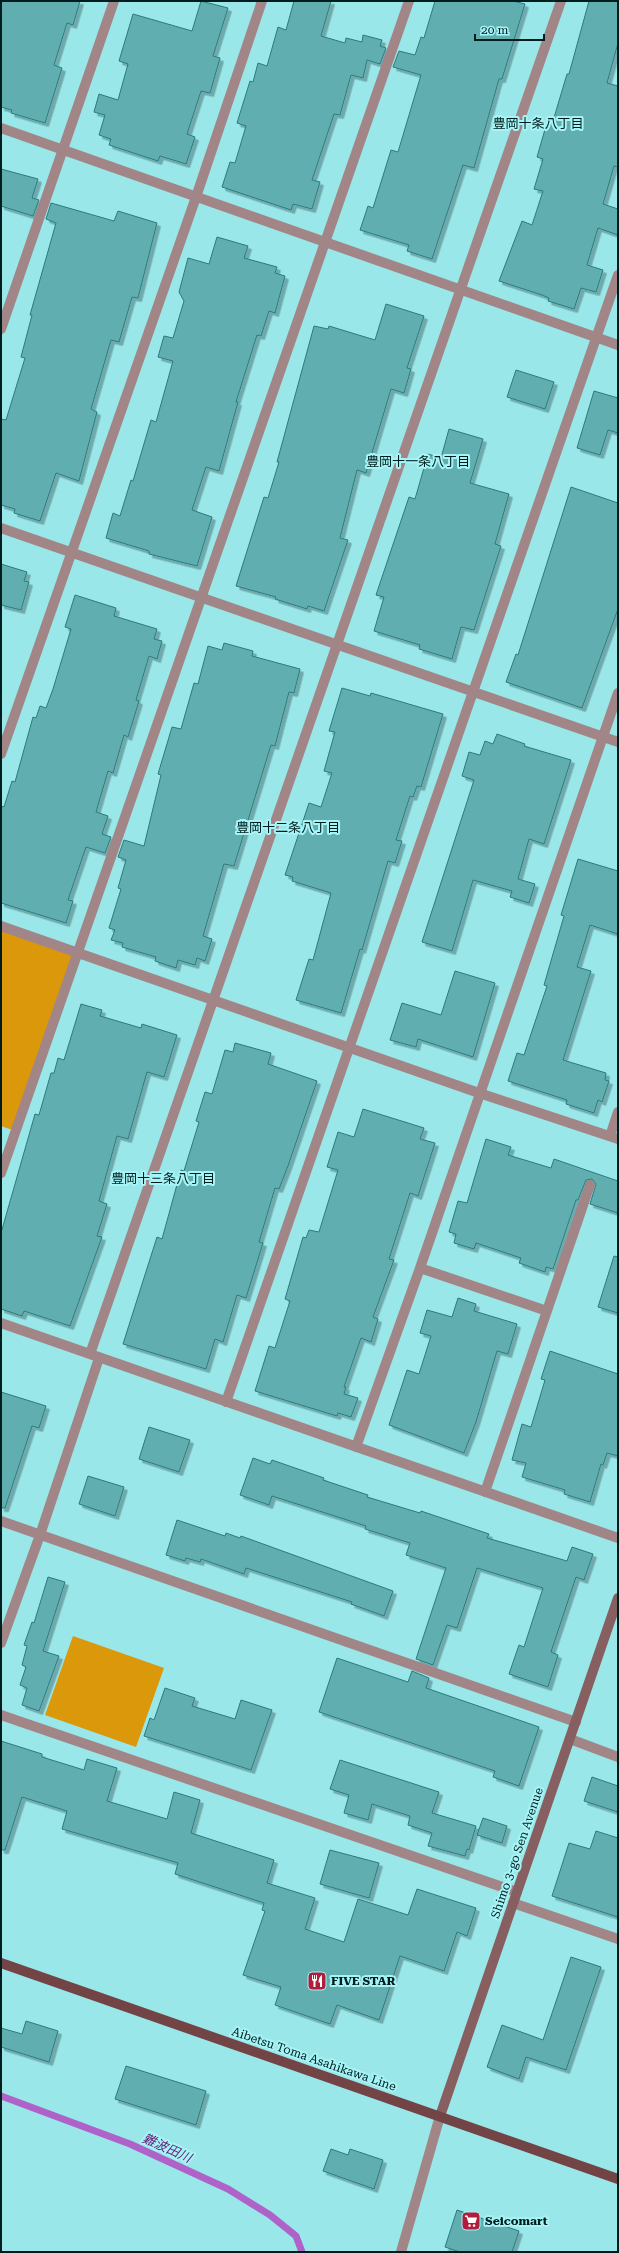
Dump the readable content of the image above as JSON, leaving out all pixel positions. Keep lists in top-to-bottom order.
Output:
{
  "streets": {
    "main road": ["Aibetsu Toma Asahikawa Line"],
    "street": ["Shimo 3-go Sen Avenue"]
  },
  "crossings": [
    ["Shimo 3-go Sen Avenue", "Aibetsu Toma Asahikawa Line"]
  ],
  "districts": [
    "豊岡十条八丁目",
    "豊岡十一条八丁目",
    "豊岡十二条八丁目",
    "豊岡十三条八丁目"
  ],
  "water": ["難波田川"],
  "places": {
    "restaurant": ["FIVE STAR"],
    "supermarket": ["Seicomart"]
  },
  "scale_bar": "20 m"
}
